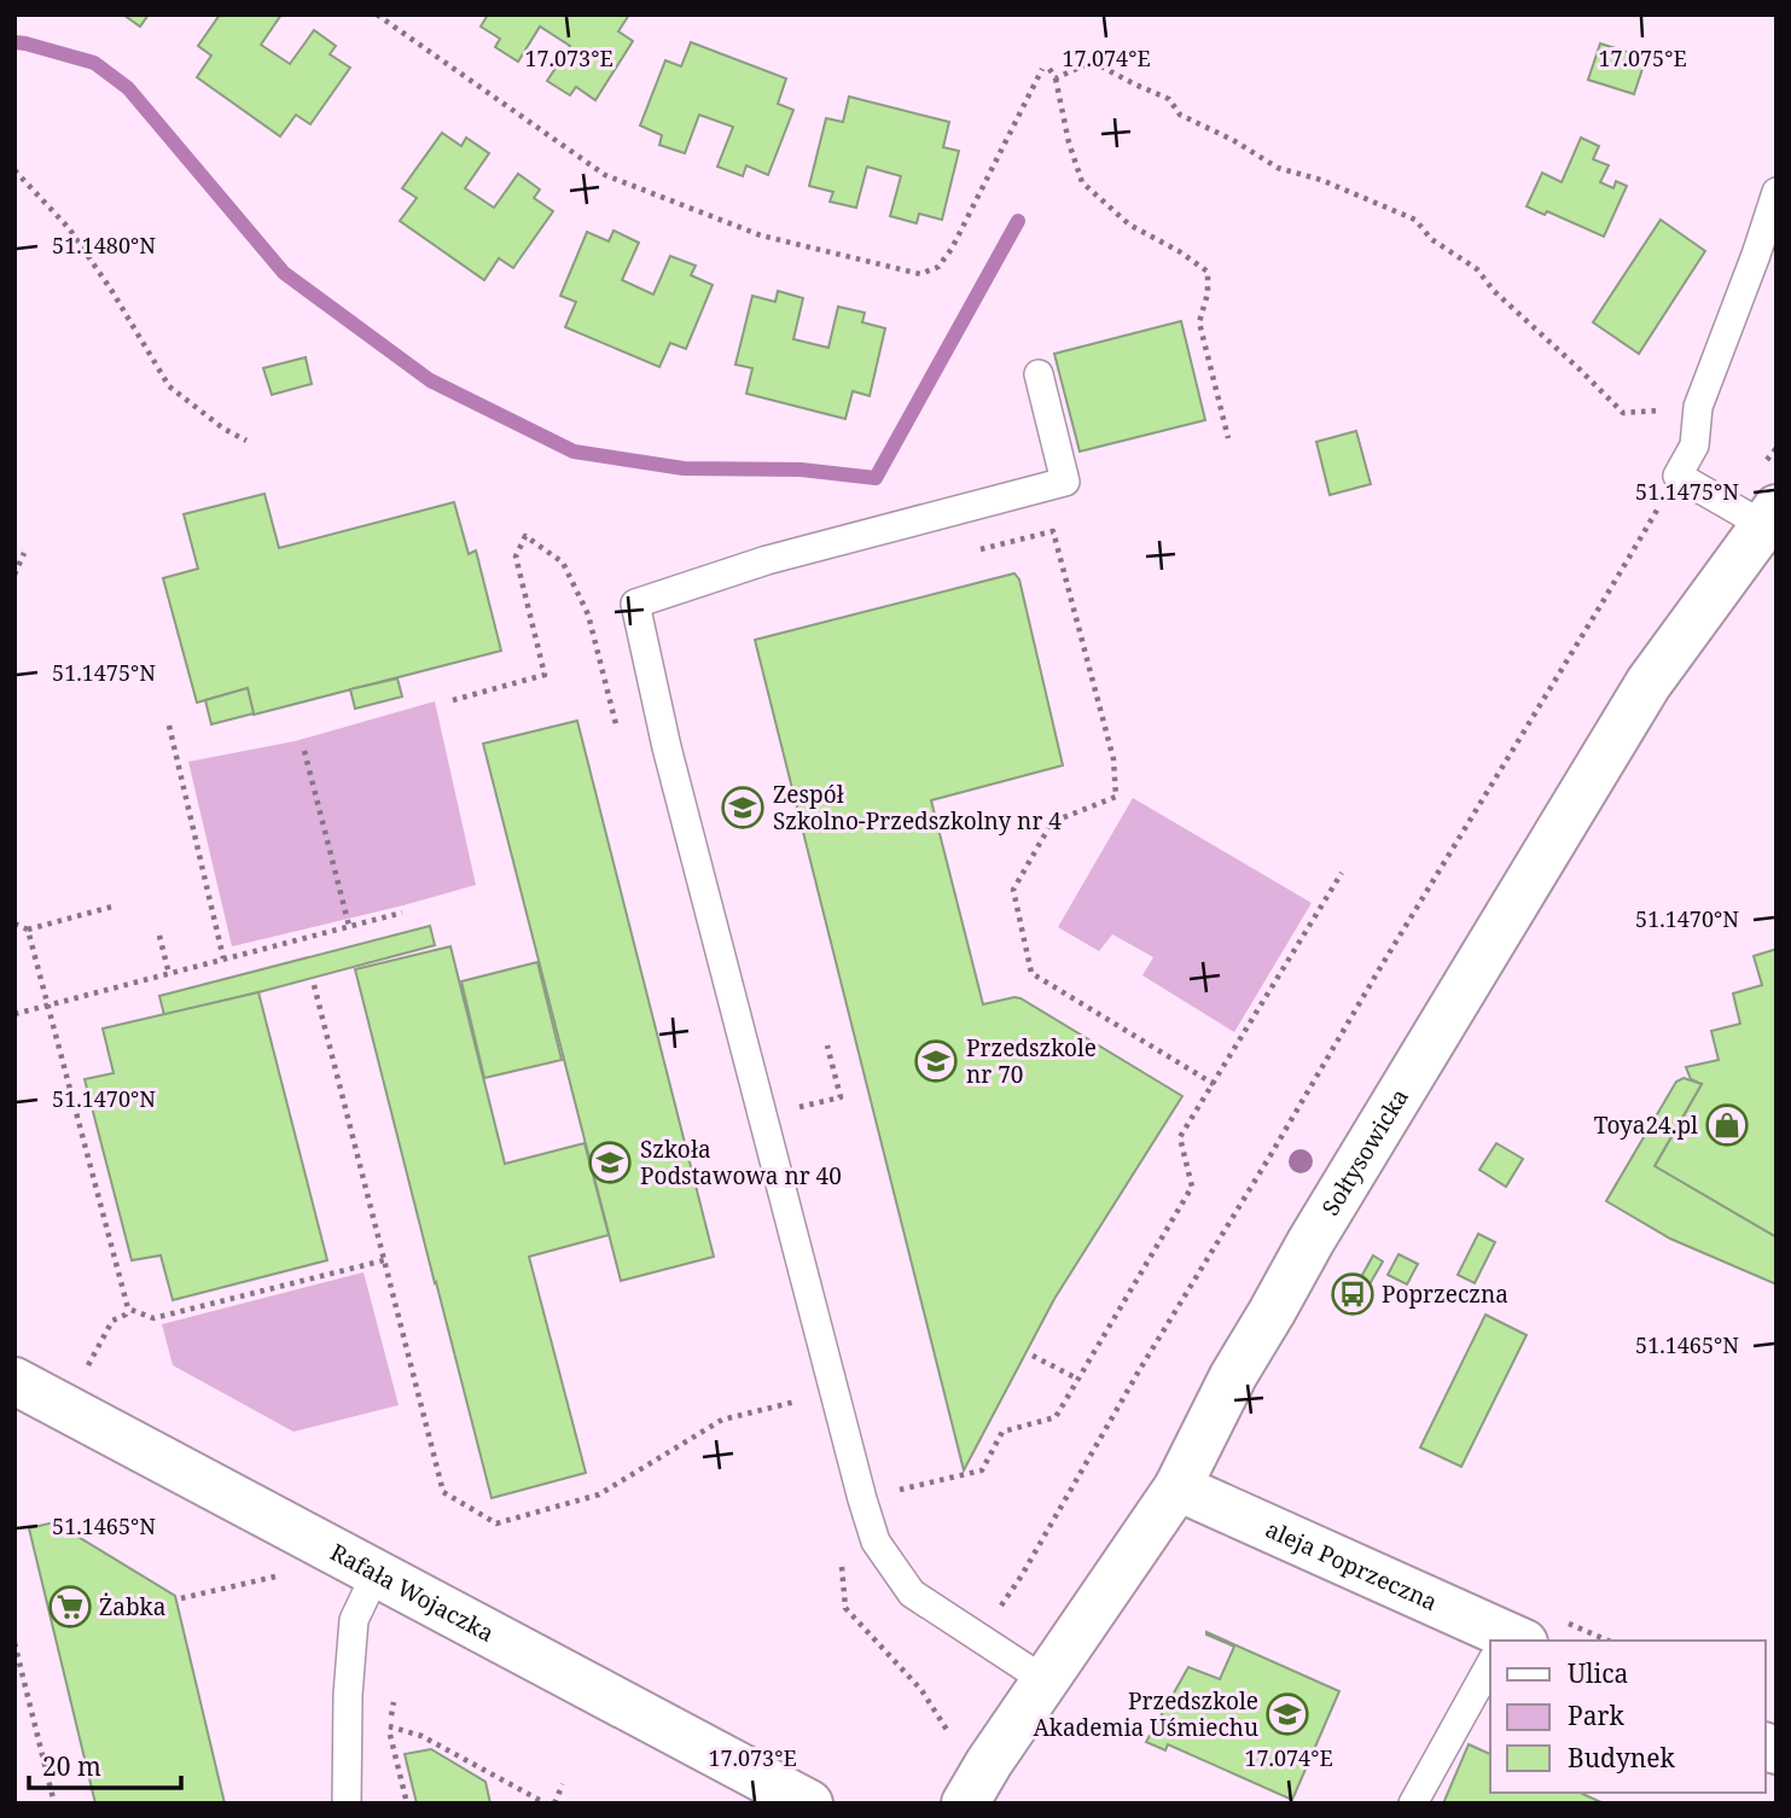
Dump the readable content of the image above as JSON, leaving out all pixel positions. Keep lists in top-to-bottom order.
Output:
{
  "streets": {
    "street": ["Sołtysowicka", "aleja Poprzeczna", "Rafała Wojaczka"]
  },
  "crossings": [
    ["Sołtysowicka", "aleja Poprzeczna"]
  ],
  "places": {
    "school or university": [
      "Zespół Szkolno-Przedszkolny nr 4",
      "Przedszkole nr 70",
      "Szkoła Podstawowa nr 40",
      "Przedszkole Akademia Uśmiechu"
    ],
    "shop": ["Toya24.pl"],
    "bus stop": ["Poprzeczna"],
    "supermarket": ["Żabka"]
  },
  "legend": ["Ulica", "Park", "Budynek"],
  "scale_bar": "20 m",
  "coordinates": [
    "17.073°E",
    "17.074°E",
    "17.075°E",
    "51.1480°N",
    "51.1475°N",
    "51.1470°N",
    "51.1465°N"
  ]
}
